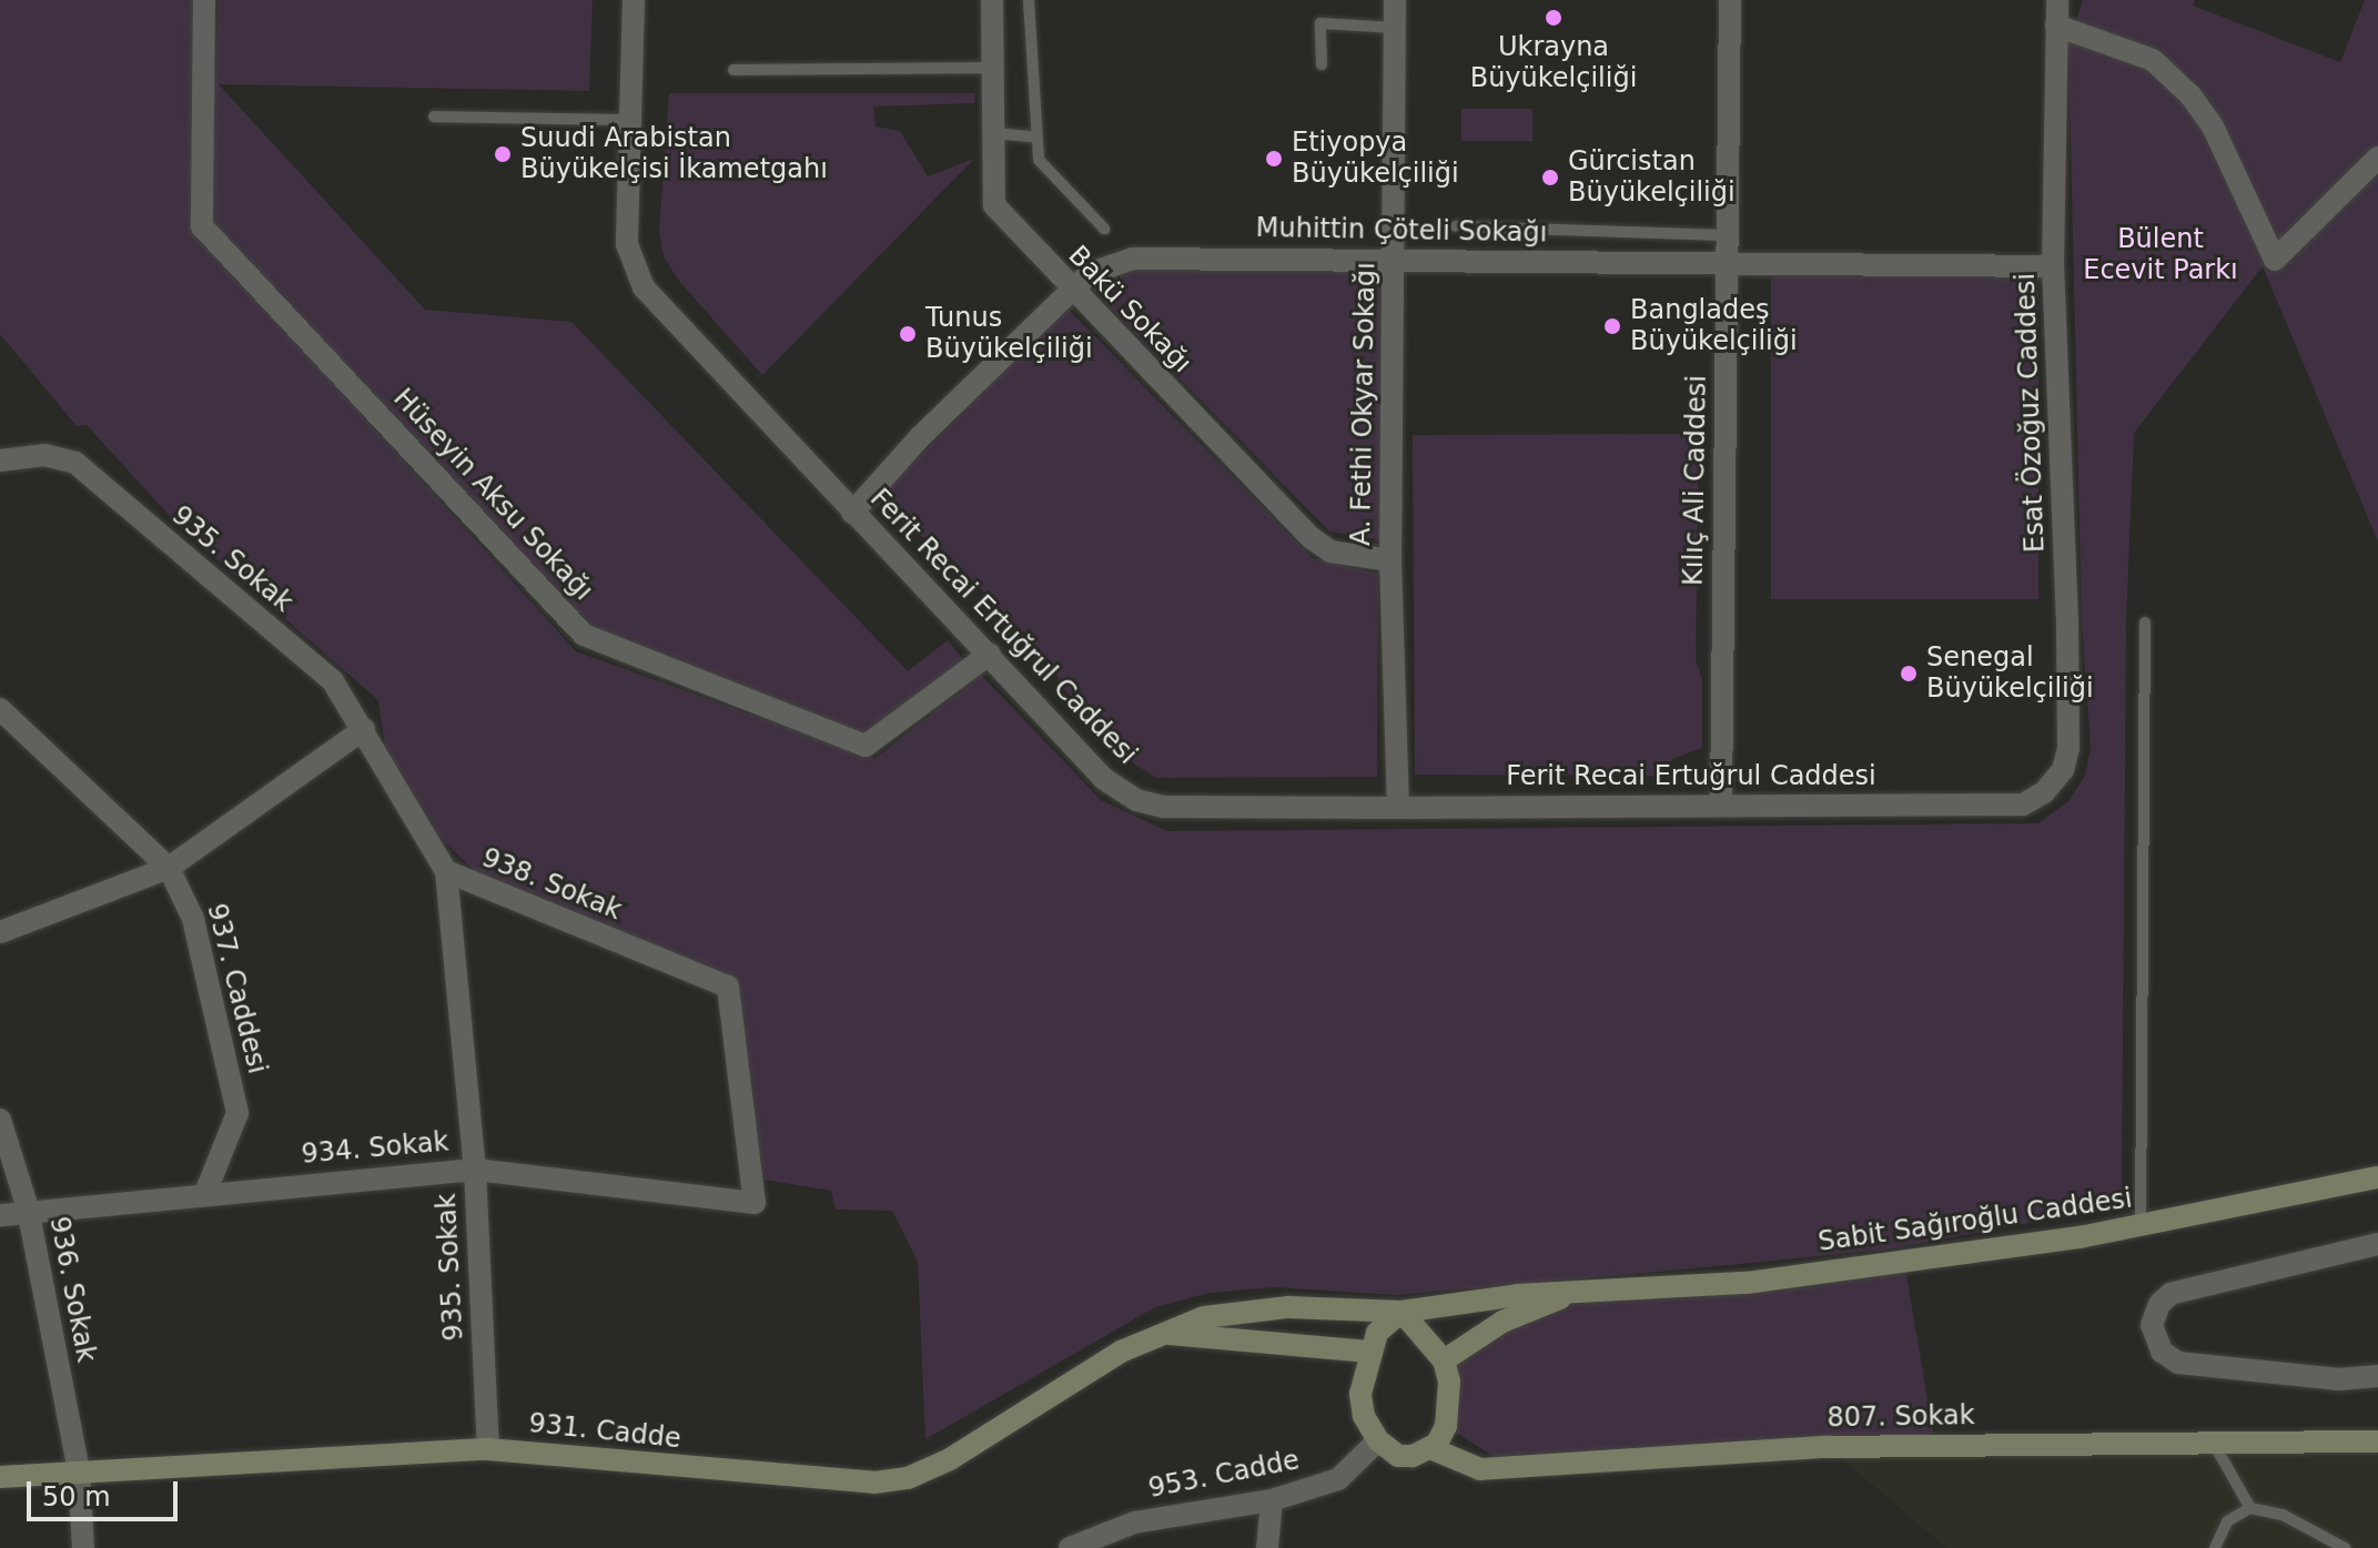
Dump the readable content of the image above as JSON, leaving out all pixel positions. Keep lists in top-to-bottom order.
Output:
{
  "streets": {
    "main road": ["Sabit Sağıroğlu Caddesi", "807. Sokak", "931. Cadde"],
    "street": [
      "Muhittin Çöteli Sokağı",
      "Bakü Sokağı",
      "A. Fethi Okyar Sokağı",
      "Esat Özoğuz Caddesi",
      "Kılıç Ali Caddesi",
      "Hüseyin Aksu Sokağı",
      "935. Sokak",
      "Ferit Recai Ertuğrul Caddesi",
      "938. Sokak",
      "937. Caddesi",
      "934. Sokak",
      "936. Sokak",
      "953. Cadde"
    ]
  },
  "crossings": [
    ["Muhittin Çöteli Sokağı", "Bakü Sokağı"],
    ["Muhittin Çöteli Sokağı", "A. Fethi Okyar Sokağı"],
    ["Muhittin Çöteli Sokağı", "Esat Özoğuz Caddesi"],
    ["Muhittin Çöteli Sokağı", "Kılıç Ali Caddesi"],
    ["Muhittin Çöteli Sokağı", "Ferit Recai Ertuğrul Caddesi"],
    ["Bakü Sokağı", "A. Fethi Okyar Sokağı"],
    ["A. Fethi Okyar Sokağı", "Ferit Recai Ertuğrul Caddesi"],
    ["Esat Özoğuz Caddesi", "Ferit Recai Ertuğrul Caddesi"],
    ["Kılıç Ali Caddesi", "Ferit Recai Ertuğrul Caddesi"],
    ["Hüseyin Aksu Sokağı", "Ferit Recai Ertuğrul Caddesi"],
    ["935. Sokak", "938. Sokak"],
    ["935. Sokak", "934. Sokak"],
    ["935. Sokak", "931. Cadde"],
    ["938. Sokak", "934. Sokak"],
    ["937. Caddesi", "934. Sokak"],
    ["934. Sokak", "936. Sokak"],
    ["Sabit Sağıroğlu Caddesi", "807. Sokak"],
    ["Sabit Sağıroğlu Caddesi", "931. Cadde"],
    ["Sabit Sağıroğlu Caddesi", "953. Cadde"],
    ["936. Sokak", "931. Cadde"],
    ["807. Sokak", "931. Cadde"],
    ["807. Sokak", "953. Cadde"],
    ["931. Cadde", "953. Cadde"]
  ],
  "parks": ["Bülent Ecevit Parkı"],
  "places": [
    "Ukrayna Büyükelçiliği",
    "Suudi Arabistan Büyükelçisi İkametgahı",
    "Etiyopya Büyükelçiliği",
    "Gürcistan Büyükelçiliği",
    "Bangladeş Büyükelçiliği",
    "Tunus Büyükelçiliği",
    "Senegal Büyükelçiliği"
  ],
  "scale_bar": "50 m"
}
